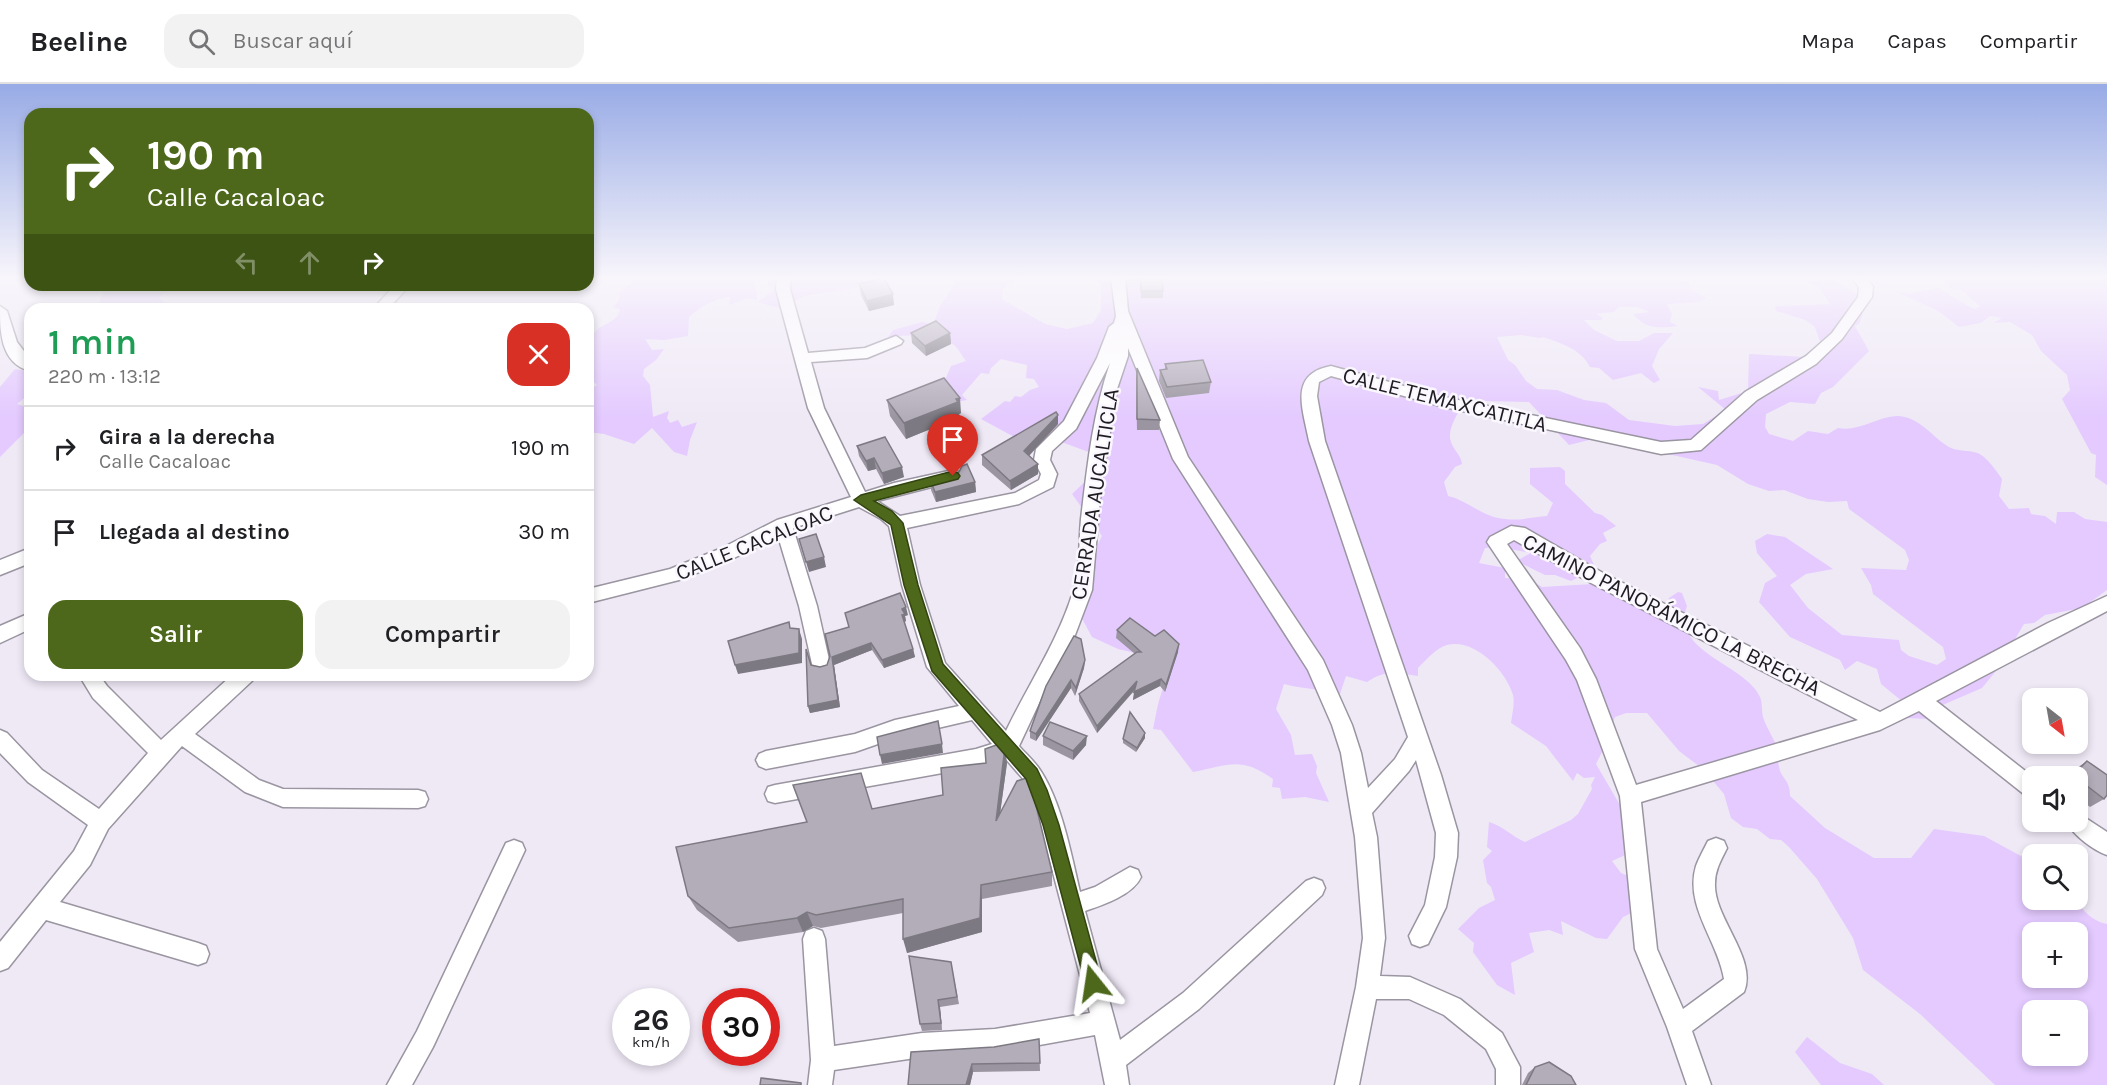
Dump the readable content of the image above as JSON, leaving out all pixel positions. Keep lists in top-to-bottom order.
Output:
{
  "streets": {
    "street": [
      "CALLE TEMAXCATITLA",
      "CERRADA AUCALTICLA",
      "CALLE CACALOAC",
      "CAMINO PANORÁMICO LA BRECHA"
    ]
  },
  "north": "bottom right",
  "page": {
    "header": "Beeline",
    "search": "Buscar aquí",
    "nav": ["Mapa", "Capas", "Compartir"],
    "turn": ["190 m", "Calle Cacaloac"],
    "heading": ["1 min", "220 m · 13:12"],
    "list": [
      {
        "name": "Gira a la derecha",
        "note": "Calle Cacaloac",
        "value": "190 m"
      },
      {
        "name": "Llegada al destino",
        "value": "30 m"
      }
    ],
    "buttons": ["Salir", "Compartir"],
    "map_buttons": ["+", "−"],
    "speed": "26 km/h",
    "limit": "30"
  }
}
